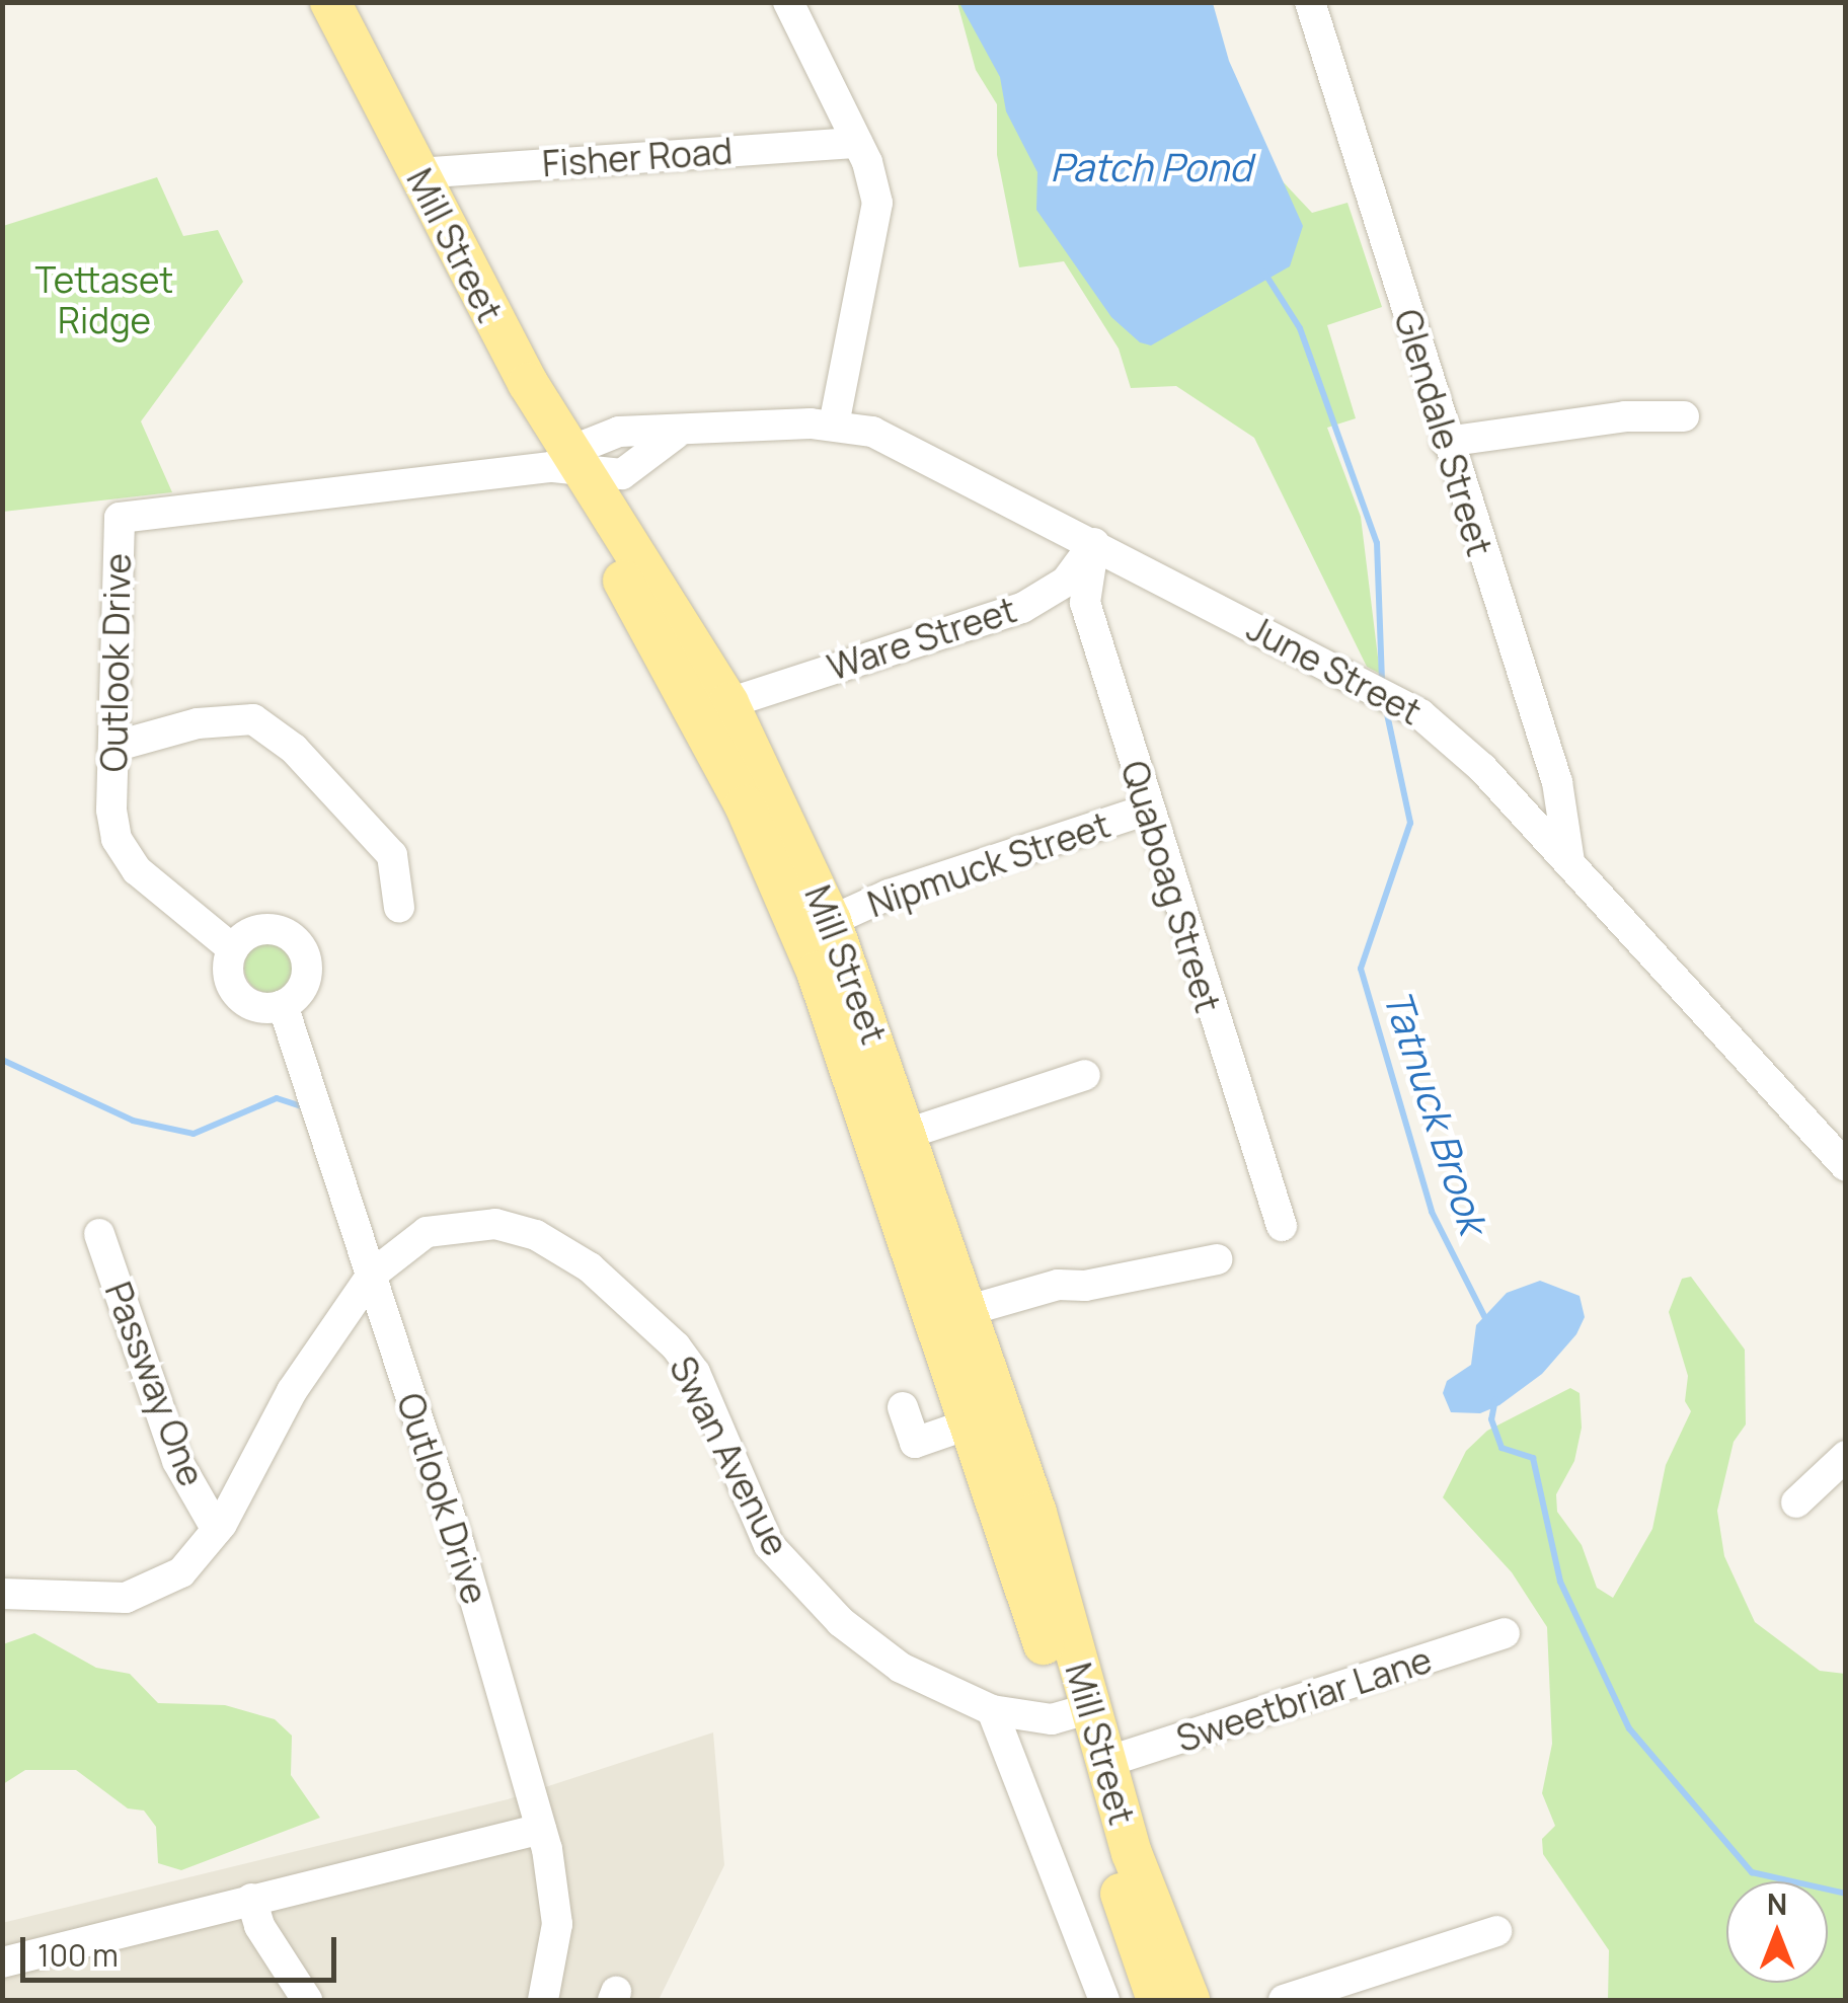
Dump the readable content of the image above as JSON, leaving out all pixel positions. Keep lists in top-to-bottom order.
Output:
{
  "streets": {
    "main road": ["Mill Street"],
    "street": [
      "Fisher Road",
      "Glendale Street",
      "Ware Street",
      "Outlook Drive",
      "June Street",
      "Nipmuck Street",
      "Quaboag Street",
      "Passway One",
      "Swan Avenue",
      "Sweetbriar Lane"
    ]
  },
  "crossings": [
    ["Fisher Road", "Mill Street"],
    ["Mill Street", "Ware Street"],
    ["Mill Street", "Outlook Drive"],
    ["Mill Street", "June Street"],
    ["Mill Street", "Nipmuck Street"],
    ["Mill Street", "Swan Avenue"],
    ["Mill Street", "Sweetbriar Lane"],
    ["Glendale Street", "June Street"],
    ["Ware Street", "June Street"],
    ["Ware Street", "Quaboag Street"],
    ["Outlook Drive", "June Street"],
    ["Outlook Drive", "Swan Avenue"],
    ["June Street", "Quaboag Street"],
    ["Nipmuck Street", "Quaboag Street"],
    ["Passway One", "Swan Avenue"]
  ],
  "water": ["Patch Pond", "Tatnuck Brook"],
  "parks": ["Tettaset Ridge"],
  "scale_bar": "100 m",
  "north": "top"
}
